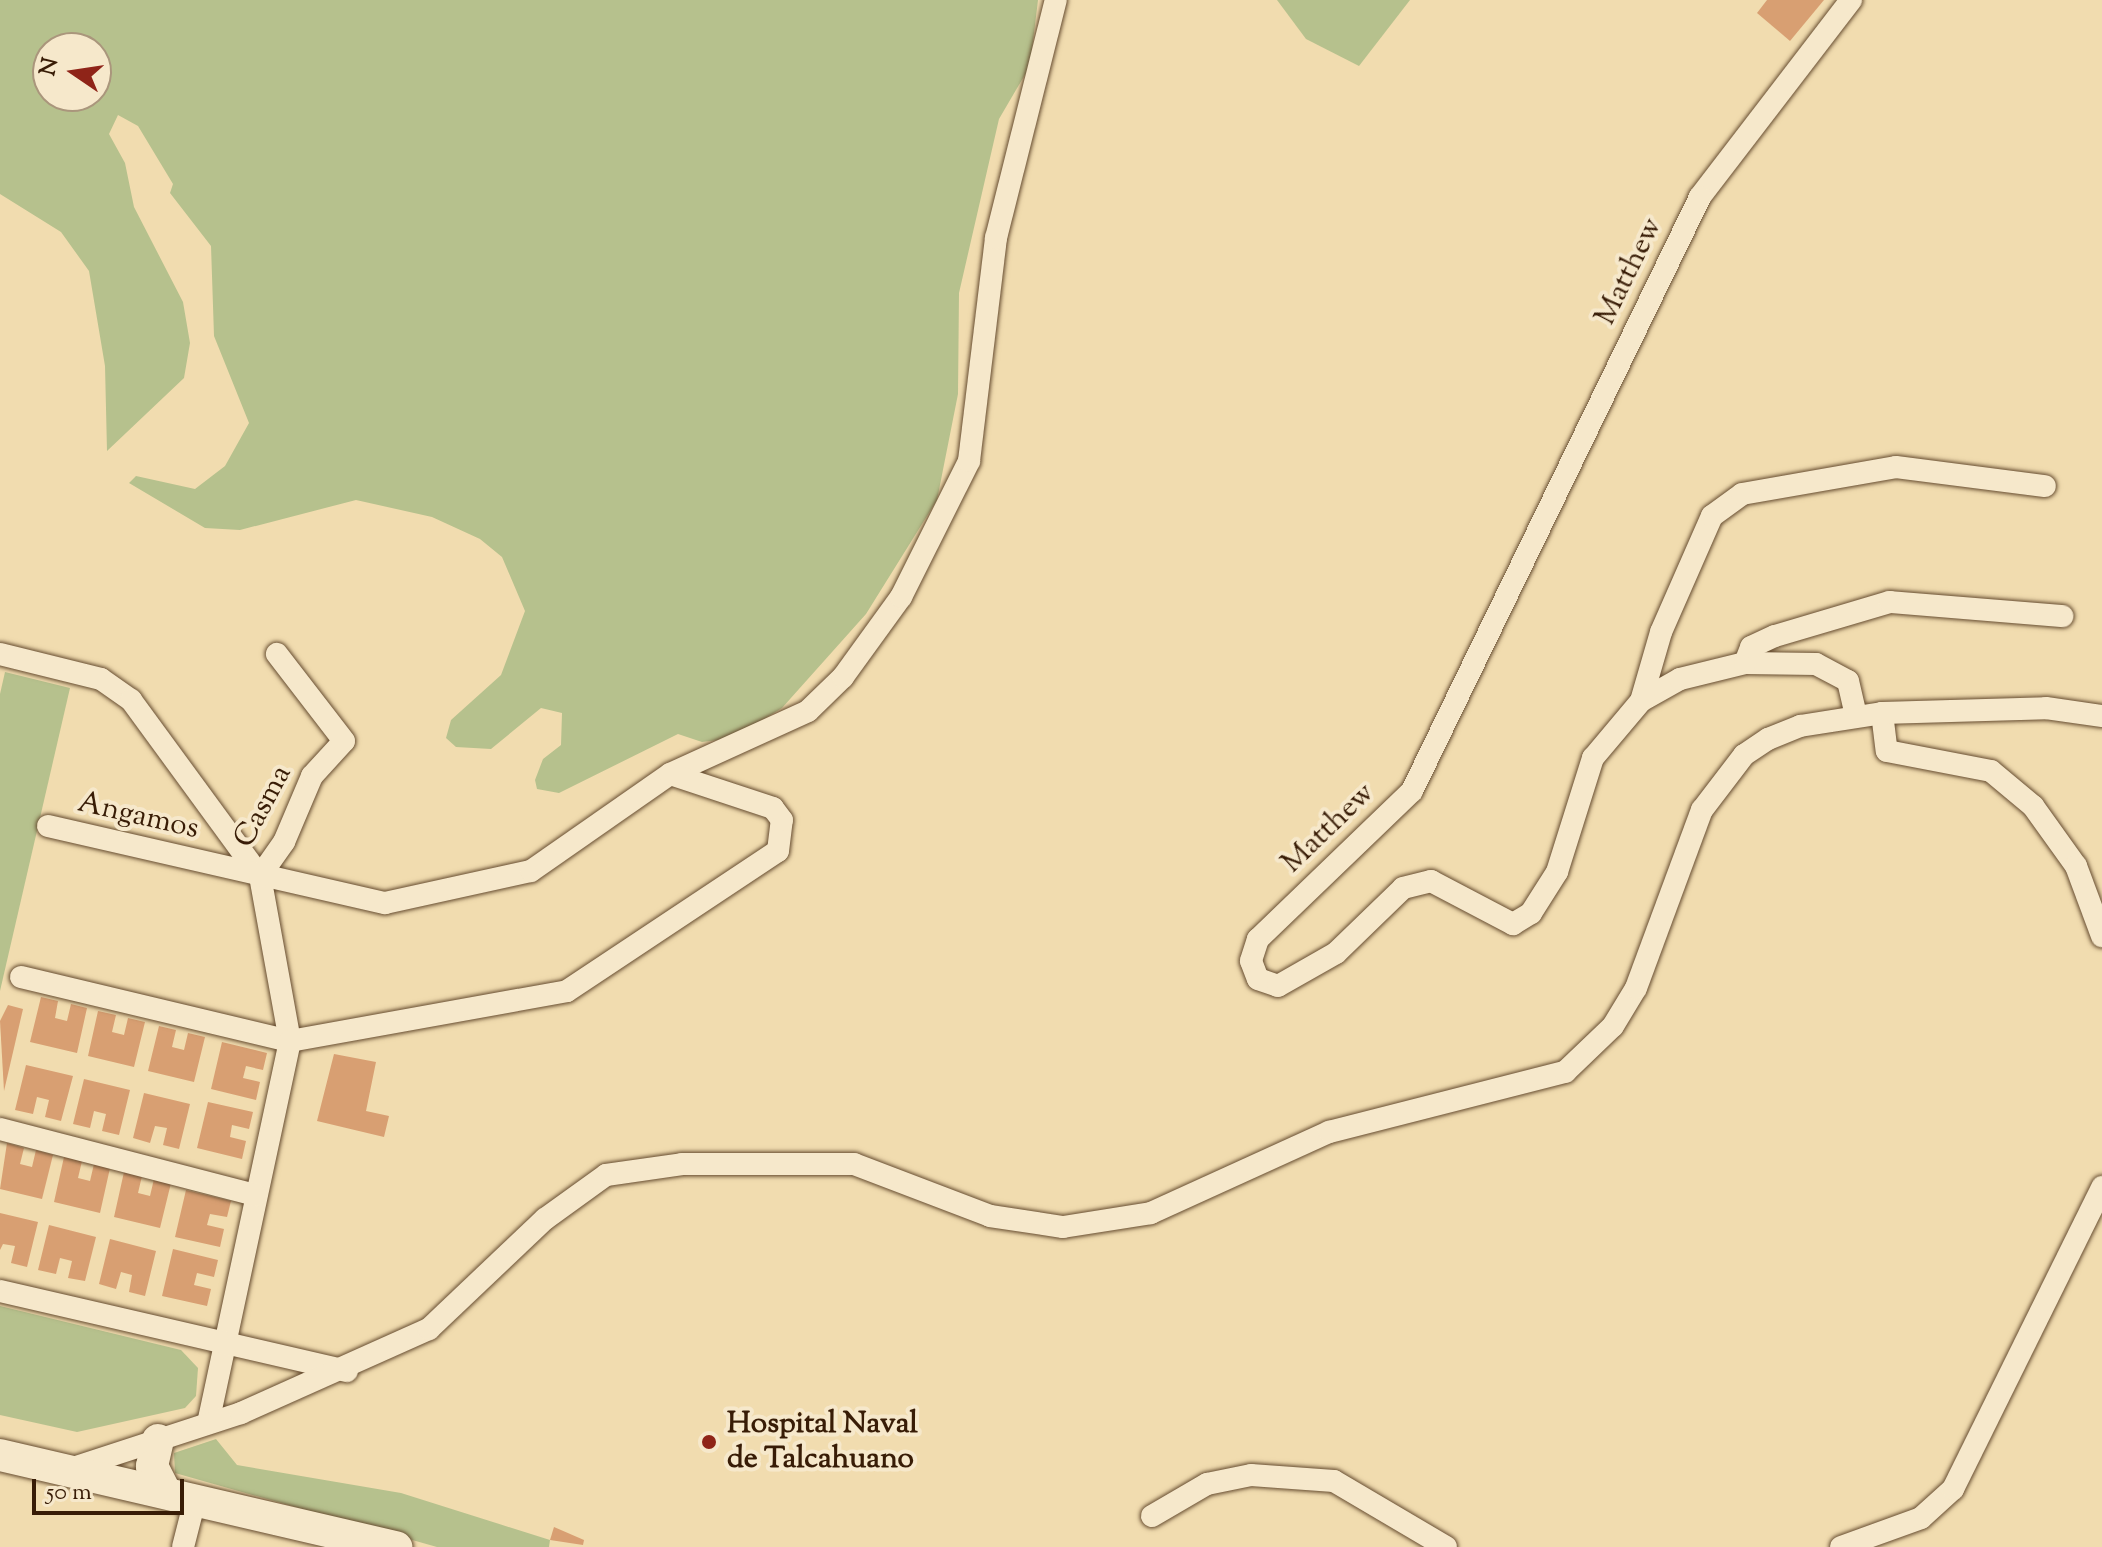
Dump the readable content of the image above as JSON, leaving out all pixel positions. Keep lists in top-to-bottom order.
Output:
{
  "streets": {
    "street": ["Matthew", "Casma", "Angamos"]
  },
  "crossings": [
    ["Casma", "Angamos"]
  ],
  "places": ["Hospital Naval de Talcahuano"],
  "scale_bar": "50 m",
  "north": "left"
}
